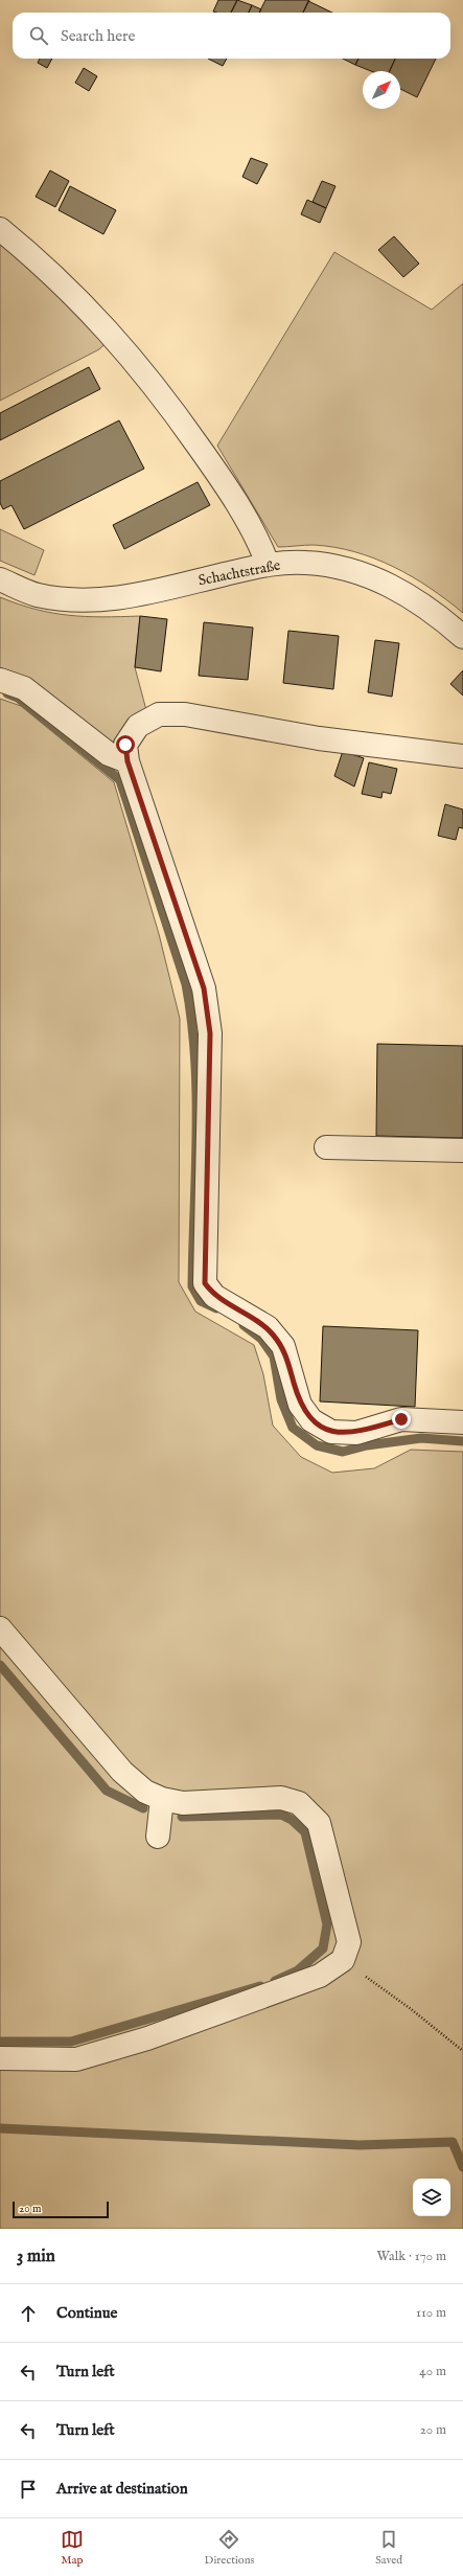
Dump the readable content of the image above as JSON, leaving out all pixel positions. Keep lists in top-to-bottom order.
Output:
{
  "streets": {
    "street": ["Schachtstraße"]
  },
  "scale_bar": "20 m",
  "north": "top right",
  "page": {
    "search": "Search here",
    "scale": "20 m",
    "heading": ["3 min", "Walk · 170 m"],
    "list": [
      ["Continue", "110 m"],
      ["Turn left", "40 m"],
      ["Turn left", "20 m"],
      "Arrive at destination"
    ],
    "nav": ["Map", "Directions", "Saved"]
  }
}
